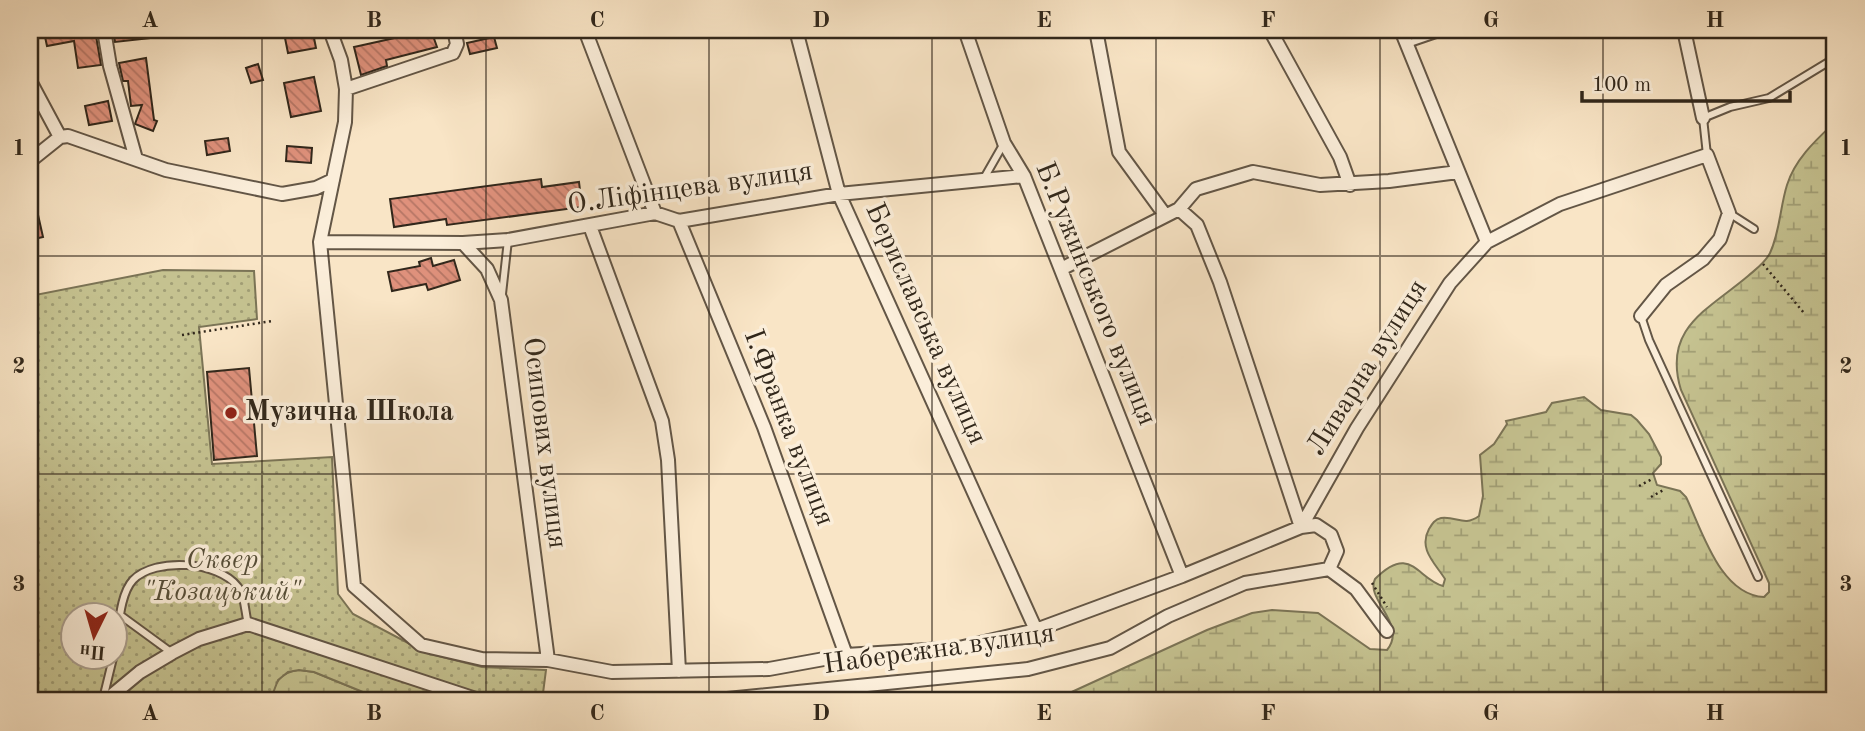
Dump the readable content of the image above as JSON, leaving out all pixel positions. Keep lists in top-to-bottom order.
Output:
{
  "streets": {
    "street": [
      "О.Ліфінцева вулиця",
      "Б.Ружинського вулиця",
      "Бериславська вулиця",
      "Ливарна вулиця",
      "І.Франка вулиця",
      "Осипових вулиця",
      "Набережна вулиця"
    ]
  },
  "crossings": [
    ["О.Ліфінцева вулиця", "Б.Ружинського вулиця"],
    ["О.Ліфінцева вулиця", "Бериславська вулиця"],
    ["О.Ліфінцева вулиця", "І.Франка вулиця"],
    ["О.Ліфінцева вулиця", "Осипових вулиця"]
  ],
  "parks": ["Сквер \"Козацький\""],
  "places": ["Музична Школа"],
  "scale_bar": "100 m",
  "north": "bottom",
  "grid": {
    "columns": [
      "A",
      "B",
      "C",
      "D",
      "E",
      "F",
      "G",
      "H"
    ],
    "rows": ["1", "2", "3"]
  }
}
